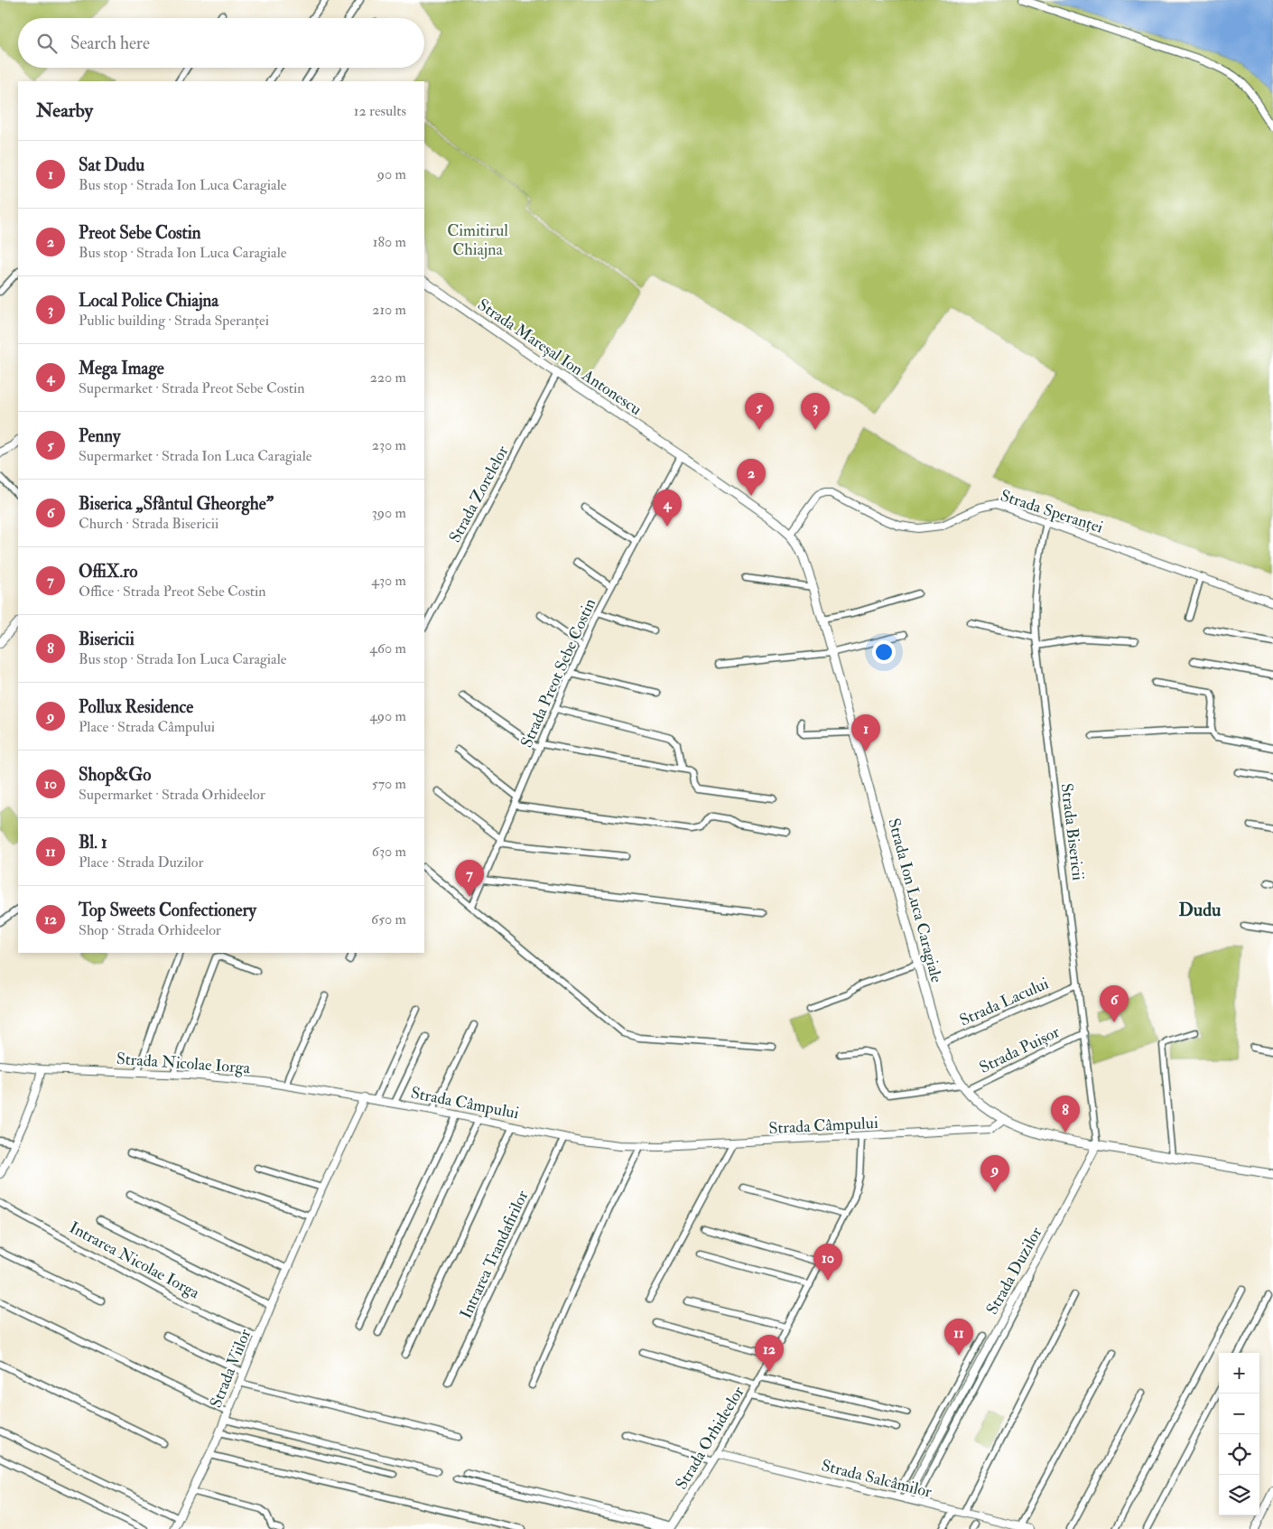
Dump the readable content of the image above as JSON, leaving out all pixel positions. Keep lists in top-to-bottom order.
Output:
{
  "streets": {
    "main road": ["Strada Mareșal Ion Antonescu", "Strada Ion Luca Caragiale"],
    "street": [
      "Strada Zorelelor",
      "Strada Speranței",
      "Strada Preot Sebe Costin",
      "Strada Bisericii",
      "Strada Lacului",
      "Strada Puișor",
      "Strada Nicolae Iorga",
      "Strada Câmpului",
      "Intrarea Trandafirilor",
      "Intrarea Nicolae Iorga",
      "Strada Duzilor",
      "Strada Viilor",
      "Strada Orhideelor",
      "Strada Salcâmilor"
    ]
  },
  "crossings": [
    ["Strada Mareșal Ion Antonescu", "Strada Zorelelor"],
    ["Strada Mareșal Ion Antonescu", "Strada Preot Sebe Costin"],
    ["Strada Mareșal Ion Antonescu", "Strada Ion Luca Caragiale"],
    ["Strada Speranței", "Strada Bisericii"],
    ["Strada Speranței", "Strada Ion Luca Caragiale"],
    ["Strada Preot Sebe Costin", "Strada Ion Luca Caragiale"],
    ["Strada Bisericii", "Strada Ion Luca Caragiale"],
    ["Strada Bisericii", "Strada Lacului"],
    ["Strada Bisericii", "Strada Puișor"],
    ["Strada Bisericii", "Strada Duzilor"],
    ["Strada Ion Luca Caragiale", "Strada Lacului"],
    ["Strada Ion Luca Caragiale", "Strada Puișor"],
    ["Strada Ion Luca Caragiale", "Strada Câmpului"],
    ["Strada Ion Luca Caragiale", "Strada Duzilor"],
    ["Strada Nicolae Iorga", "Strada Câmpului"],
    ["Strada Nicolae Iorga", "Strada Viilor"],
    ["Strada Câmpului", "Intrarea Trandafirilor"],
    ["Strada Câmpului", "Strada Viilor"],
    ["Strada Câmpului", "Strada Orhideelor"],
    ["Intrarea Nicolae Iorga", "Strada Viilor"],
    ["Strada Duzilor", "Strada Salcâmilor"],
    ["Strada Orhideelor", "Strada Salcâmilor"]
  ],
  "districts": ["Dudu"],
  "parks": ["Cimitirul Chiajna"],
  "page": {
    "search": "Search here",
    "heading": ["Nearby", "12 results"],
    "list": [
      {
        "mark": "1",
        "name": "Sat Dudu",
        "note": "Bus stop · Strada Ion Luca Caragiale",
        "value": "90 m"
      },
      {
        "mark": "2",
        "name": "Preot Sebe Costin",
        "note": "Bus stop · Strada Ion Luca Caragiale",
        "value": "180 m"
      },
      {
        "mark": "3",
        "name": "Local Police Chiajna",
        "note": "Public building · Strada Speranței",
        "value": "210 m"
      },
      {
        "mark": "4",
        "name": "Mega Image",
        "note": "Supermarket · Strada Preot Sebe Costin",
        "value": "220 m"
      },
      {
        "mark": "5",
        "name": "Penny",
        "note": "Supermarket · Strada Ion Luca Caragiale",
        "value": "230 m"
      },
      {
        "mark": "6",
        "name": "Biserica „Sfântul Gheorghe”",
        "note": "Church · Strada Bisericii",
        "value": "390 m"
      },
      {
        "mark": "7",
        "name": "OffiX.ro",
        "note": "Office · Strada Preot Sebe Costin",
        "value": "430 m"
      },
      {
        "mark": "8",
        "name": "Bisericii",
        "note": "Bus stop · Strada Ion Luca Caragiale",
        "value": "460 m"
      },
      {
        "mark": "9",
        "name": "Pollux Residence",
        "note": "Place · Strada Câmpului",
        "value": "490 m"
      },
      {
        "mark": "10",
        "name": "Shop&Go",
        "note": "Supermarket · Strada Orhideelor",
        "value": "570 m"
      },
      {
        "mark": "11",
        "name": "Bl. 1",
        "note": "Place · Strada Duzilor",
        "value": "630 m"
      },
      {
        "mark": "12",
        "name": "Top Sweets Confectionery",
        "note": "Shop · Strada Orhideelor",
        "value": "650 m"
      }
    ],
    "pins": [
      "3",
      "5",
      "2",
      "4",
      "1",
      "7",
      "6",
      "8",
      "9",
      "10",
      "11",
      "12"
    ],
    "map_buttons": ["+", "−"]
  }
}
